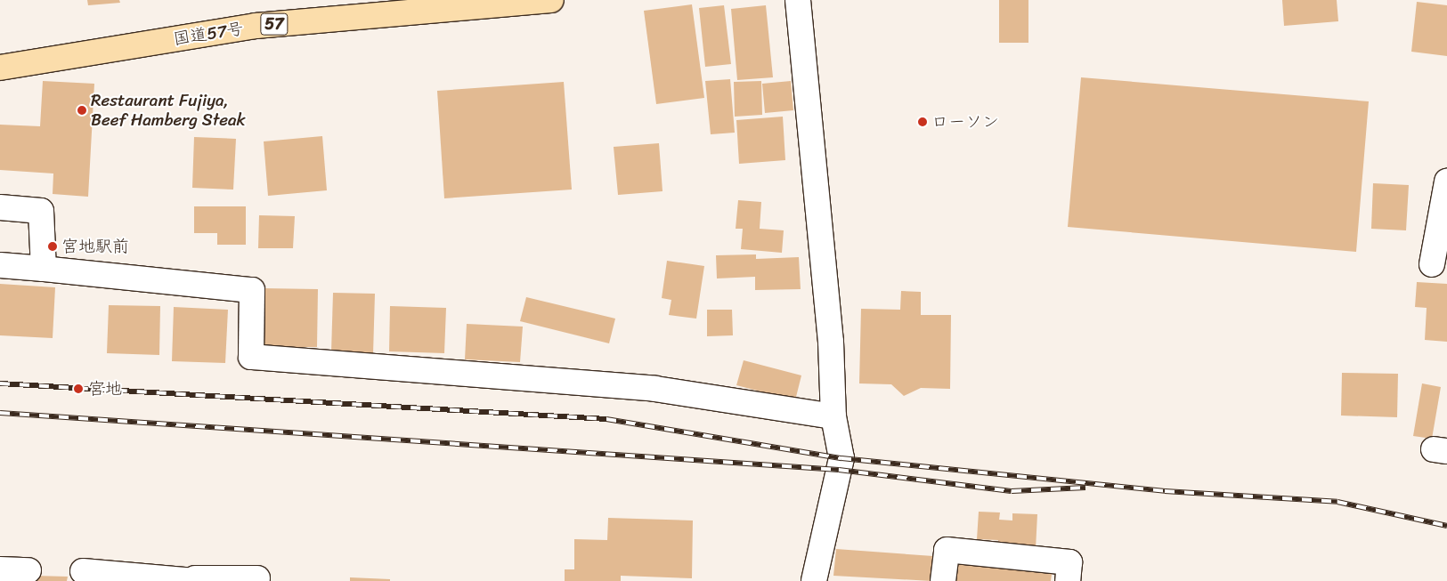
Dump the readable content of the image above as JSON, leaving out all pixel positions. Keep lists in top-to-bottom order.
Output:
{
  "streets": {
    "highway": ["57", "国道57号"]
  },
  "places": [
    "Restaurant Fujiya, Beef Hamberg Steak",
    "ローソン",
    "宮地駅前",
    "宮地"
  ]
}
